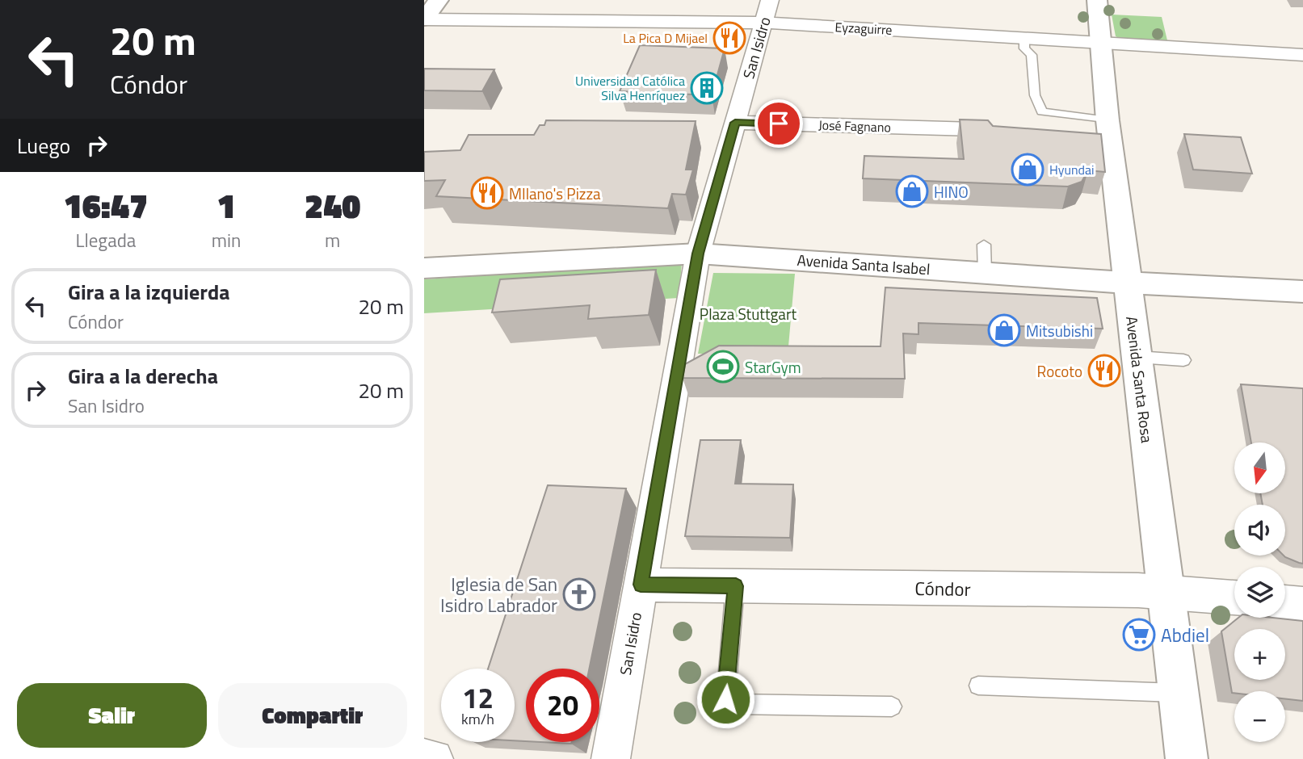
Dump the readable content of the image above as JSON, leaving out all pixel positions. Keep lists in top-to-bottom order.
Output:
{
  "streets": {
    "main road": ["Avenida Santa Isabel", "Avenida Santa Rosa"],
    "street": [
      "Eyzaguirre",
      "San Isidro",
      "José Fagnano",
      "Cóndor"
    ]
  },
  "crossings": [
    ["Eyzaguirre", "San Isidro"],
    ["Eyzaguirre", "Avenida Santa Rosa"],
    ["San Isidro", "José Fagnano"],
    ["San Isidro", "Avenida Santa Isabel"],
    ["San Isidro", "Cóndor"],
    ["Avenida Santa Isabel", "Avenida Santa Rosa"],
    ["Avenida Santa Rosa", "Cóndor"]
  ],
  "parks": ["Plaza Stuttgart"],
  "places": {
    "restaurant": ["La Pica D Mijael", "MIlano's Pizza", "Rocoto"],
    "building": ["Universidad Católica Silva Henríquez"],
    "shop": ["Hyundai", "HINO", "Mitsubishi"],
    "sports": ["StarGym"],
    "church": ["Iglesia de San Isidro Labrador"],
    "supermarket": ["Abdiel"]
  },
  "north": "bottom",
  "page": {
    "turn": ["20 m", "Cóndor"],
    "then": "Luego",
    "eta": [
      "16:47",
      "Llegada",
      "1",
      "min",
      "240",
      "m"
    ],
    "list": [
      {
        "name": "Gira a la izquierda",
        "note": "Cóndor",
        "value": "20 m"
      },
      {
        "name": "Gira a la derecha",
        "note": "San Isidro",
        "value": "20 m"
      }
    ],
    "map_buttons": ["+", "−"],
    "speed": "12 km/h",
    "limit": "20",
    "buttons": ["Salir", "Compartir"]
  }
}
